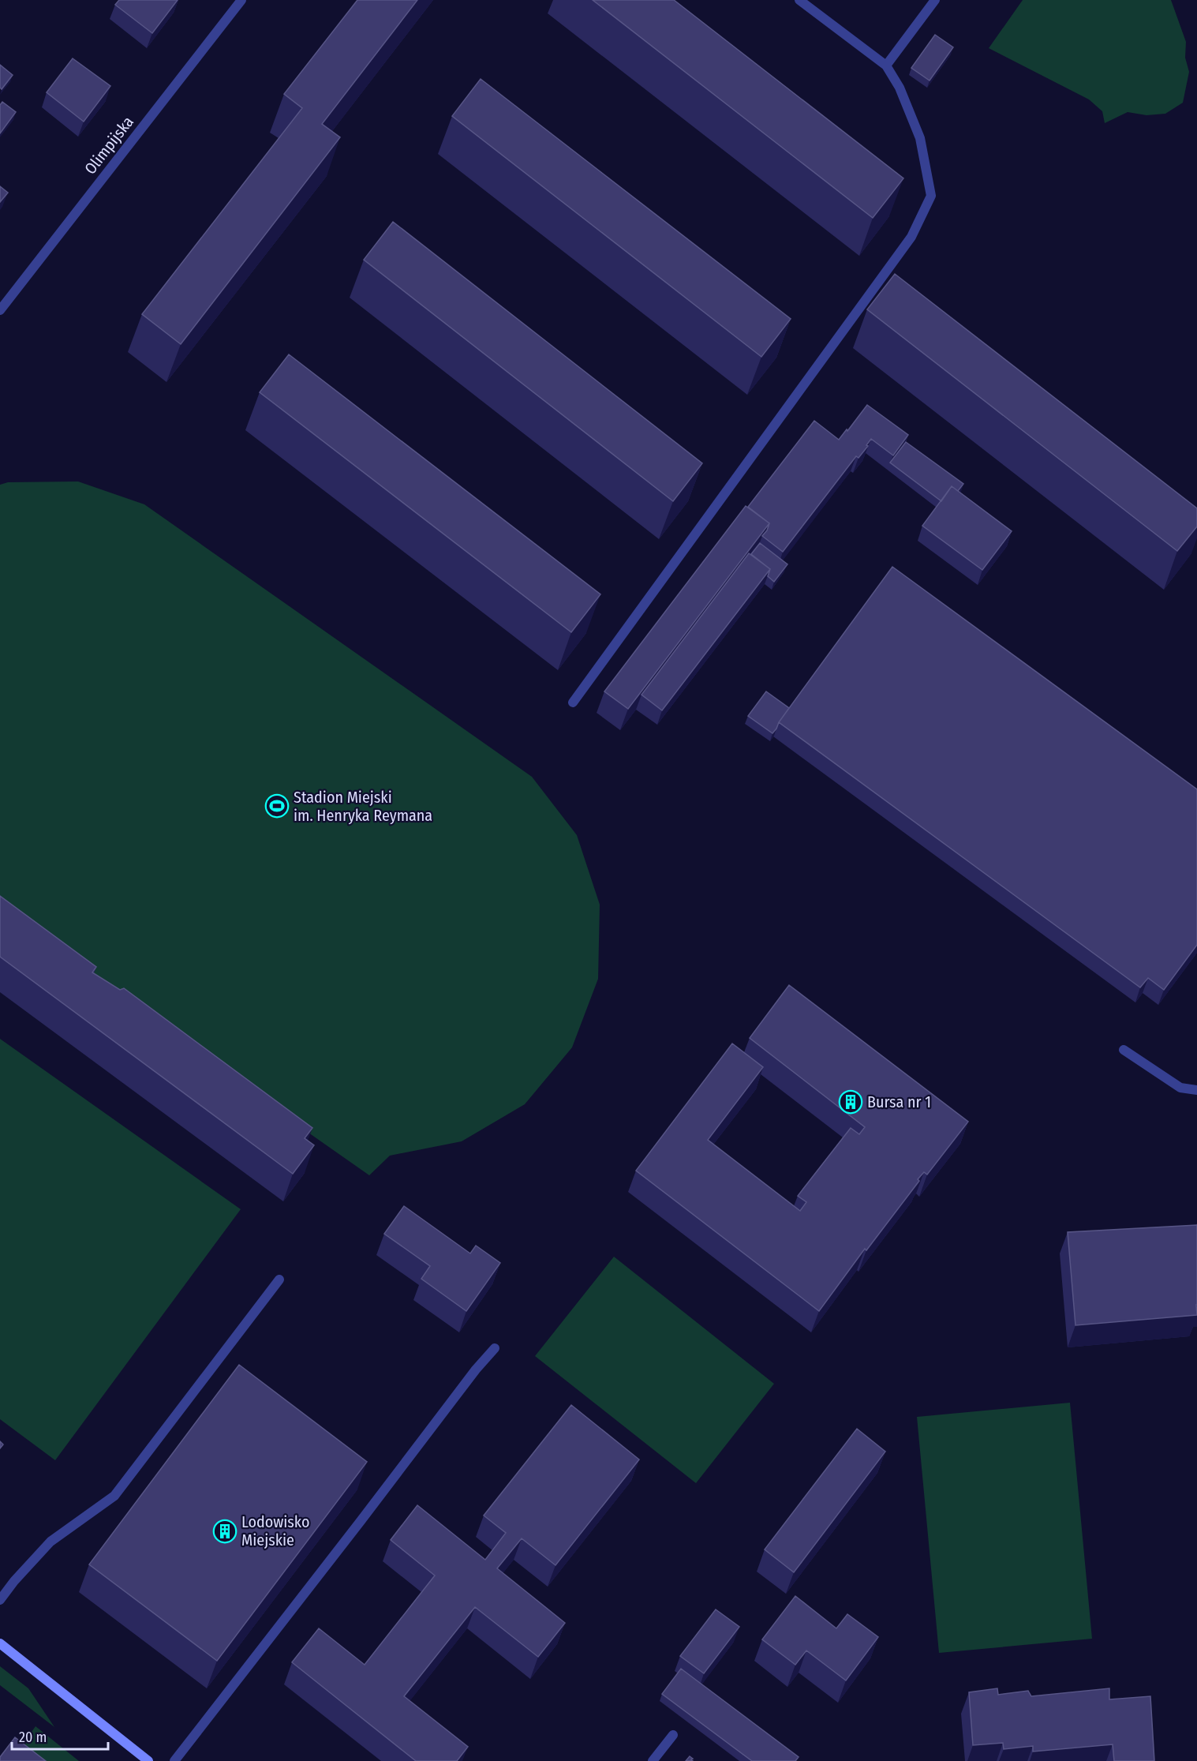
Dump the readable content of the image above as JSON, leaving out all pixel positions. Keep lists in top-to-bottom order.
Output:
{
  "streets": {
    "street": ["Olimpijska"]
  },
  "places": {
    "sports": ["Stadion Miejski im. Henryka Reymana"],
    "building": ["Bursa nr 1", "Lodowisko Miejskie"]
  },
  "scale_bar": "20 m"
}
